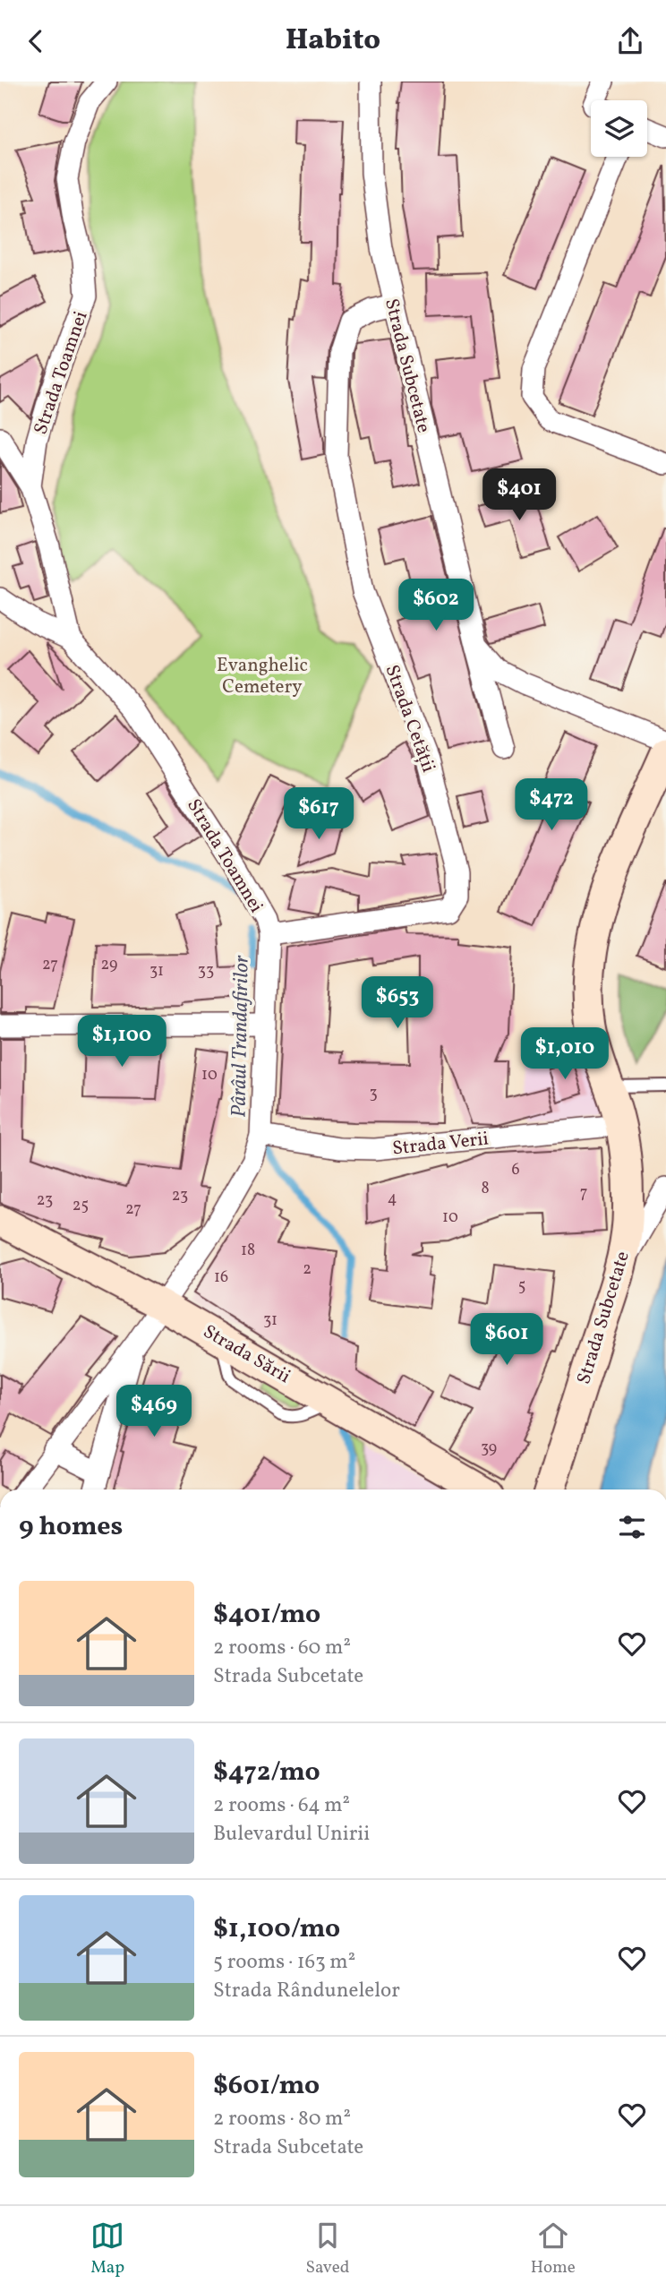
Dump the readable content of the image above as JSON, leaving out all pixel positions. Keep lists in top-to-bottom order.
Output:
{
  "streets": {
    "main road": ["Strada Subcetate", "Strada Sării"],
    "street": ["Strada Toamnei", "Strada Cetății", "Strada Verii"]
  },
  "crossings": [
    ["Strada Subcetate", "Strada Cetății"],
    ["Strada Subcetate", "Strada Verii"],
    ["Strada Toamnei", "Strada Cetății"],
    ["Strada Toamnei", "Strada Verii"],
    ["Strada Toamnei", "Strada Sării"]
  ],
  "water": ["Pârâul Trandafirilor"],
  "parks": ["Evanghelic Cemetery"],
  "house_numbers": [
    "27",
    "29",
    "31",
    "33",
    "10",
    "3",
    "6",
    "8",
    "7",
    "23",
    "4",
    "23",
    "25",
    "27",
    "10",
    "18",
    "2",
    "16",
    "5",
    "31",
    "39"
  ],
  "page": {
    "header": "Habito",
    "price": [
      "$401",
      "$602",
      "$472",
      "$617",
      "$653",
      "$1,100",
      "$1,010",
      "$601",
      "$469"
    ],
    "heading": "9 homes",
    "list": [
      {
        "name": "$401/mo",
        "note": "2 rooms · 60 m² · Strada Subcetate"
      },
      {
        "name": "$472/mo",
        "note": "2 rooms · 64 m² · Bulevardul Unirii"
      },
      {
        "name": "$1,100/mo",
        "note": "5 rooms · 163 m² · Strada Rândunelelor"
      },
      {
        "name": "$601/mo",
        "note": "2 rooms · 80 m² · Strada Subcetate"
      }
    ],
    "tabs": ["Map", "Saved", "Home"]
  }
}
